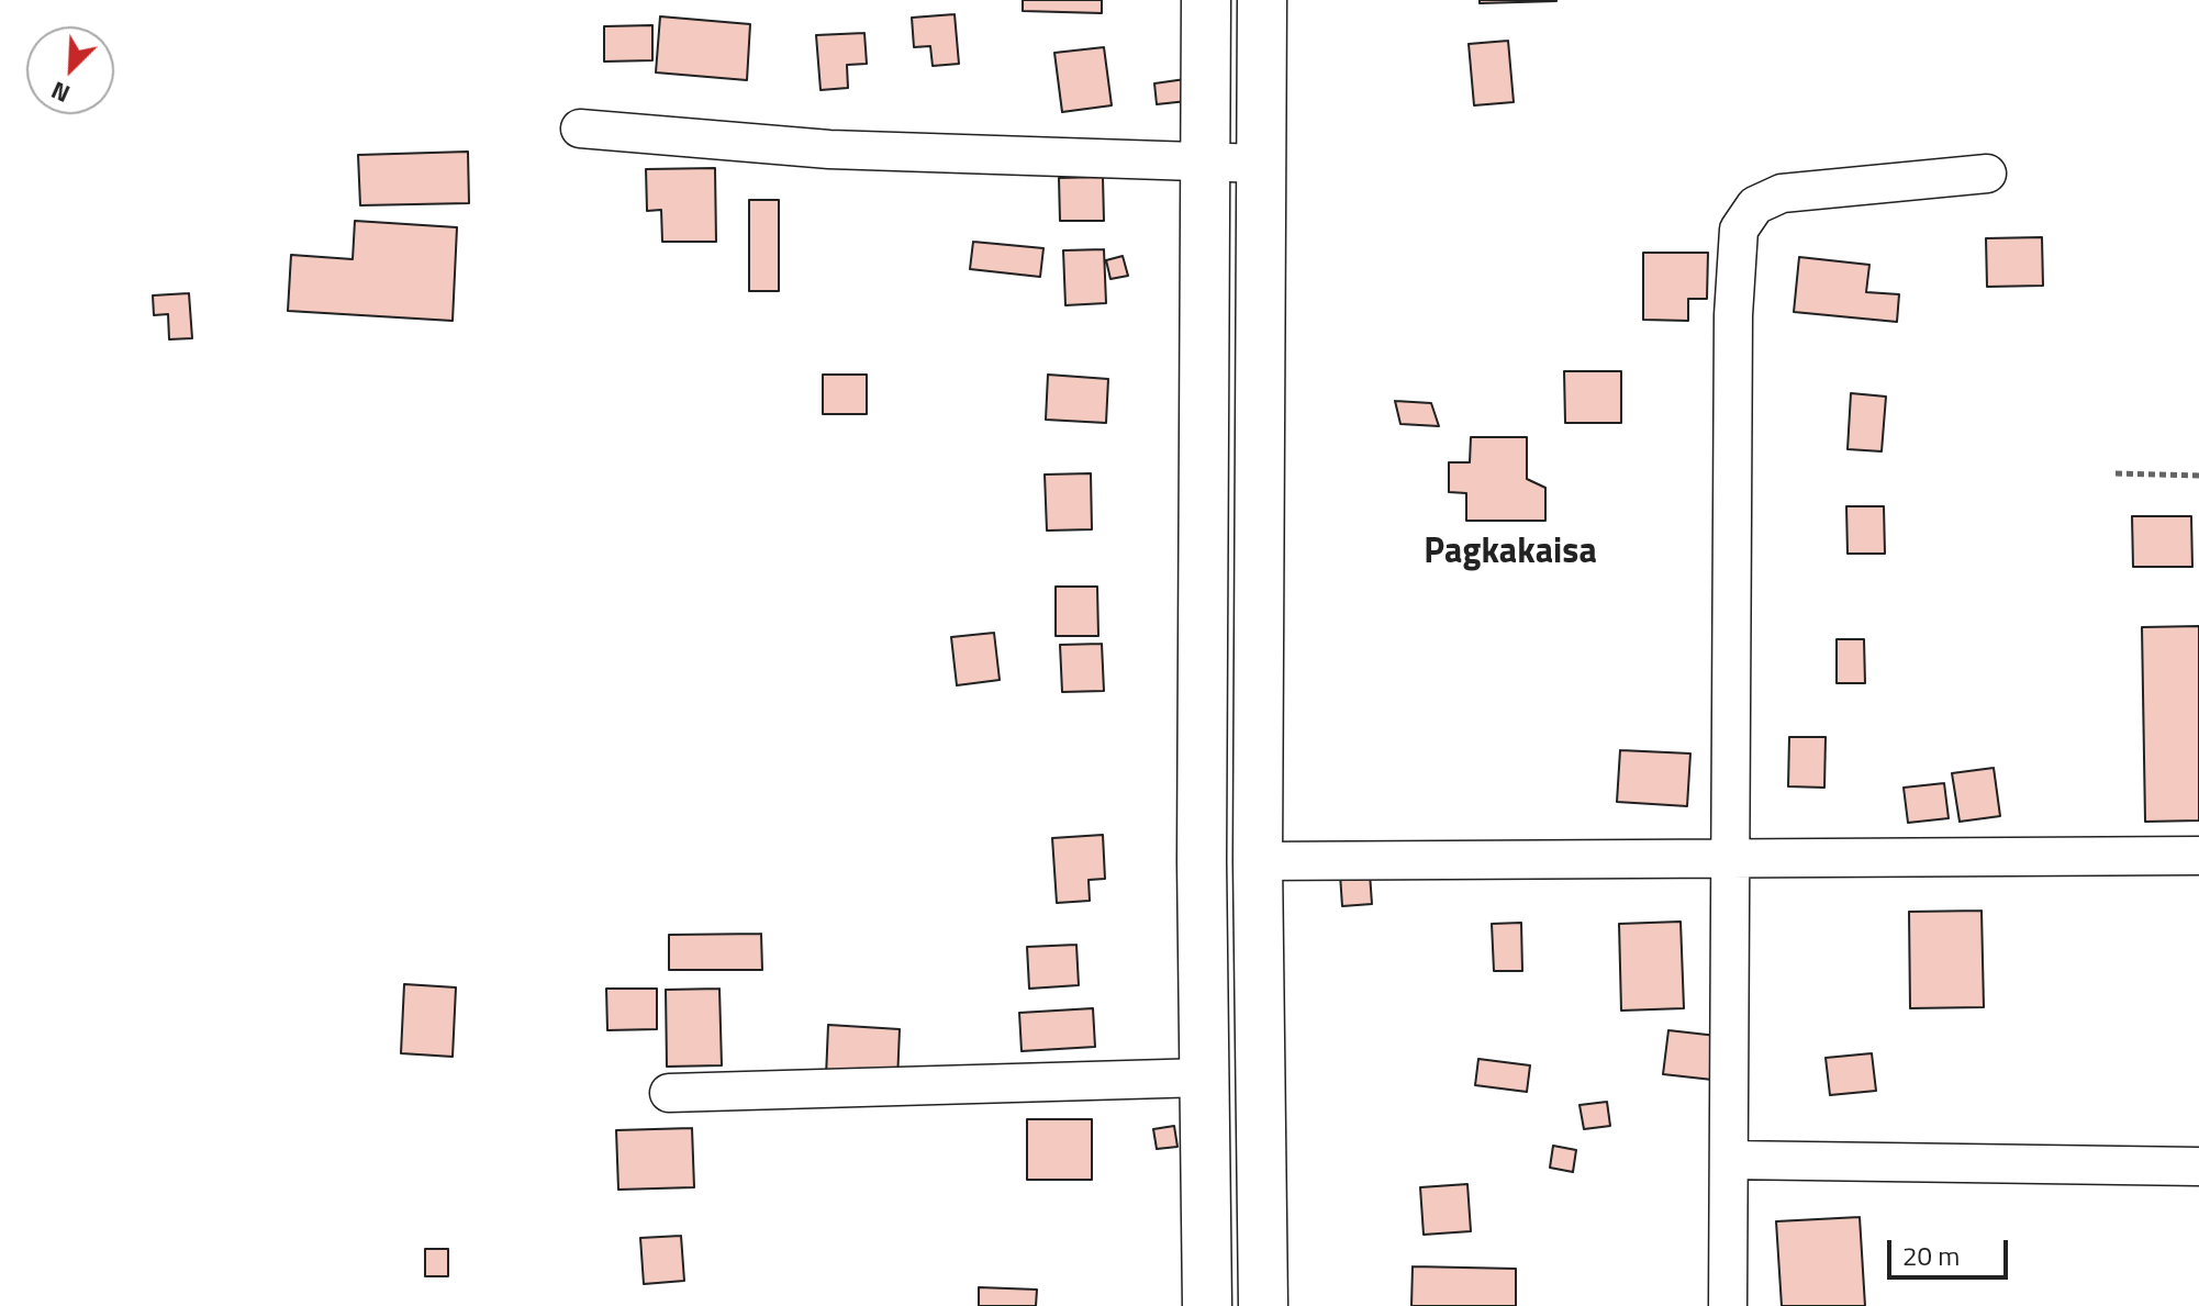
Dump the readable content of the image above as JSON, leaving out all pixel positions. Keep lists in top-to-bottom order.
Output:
{
  "districts": ["Pagkakaisa"],
  "scale_bar": "20 m",
  "north": "bottom left"
}
